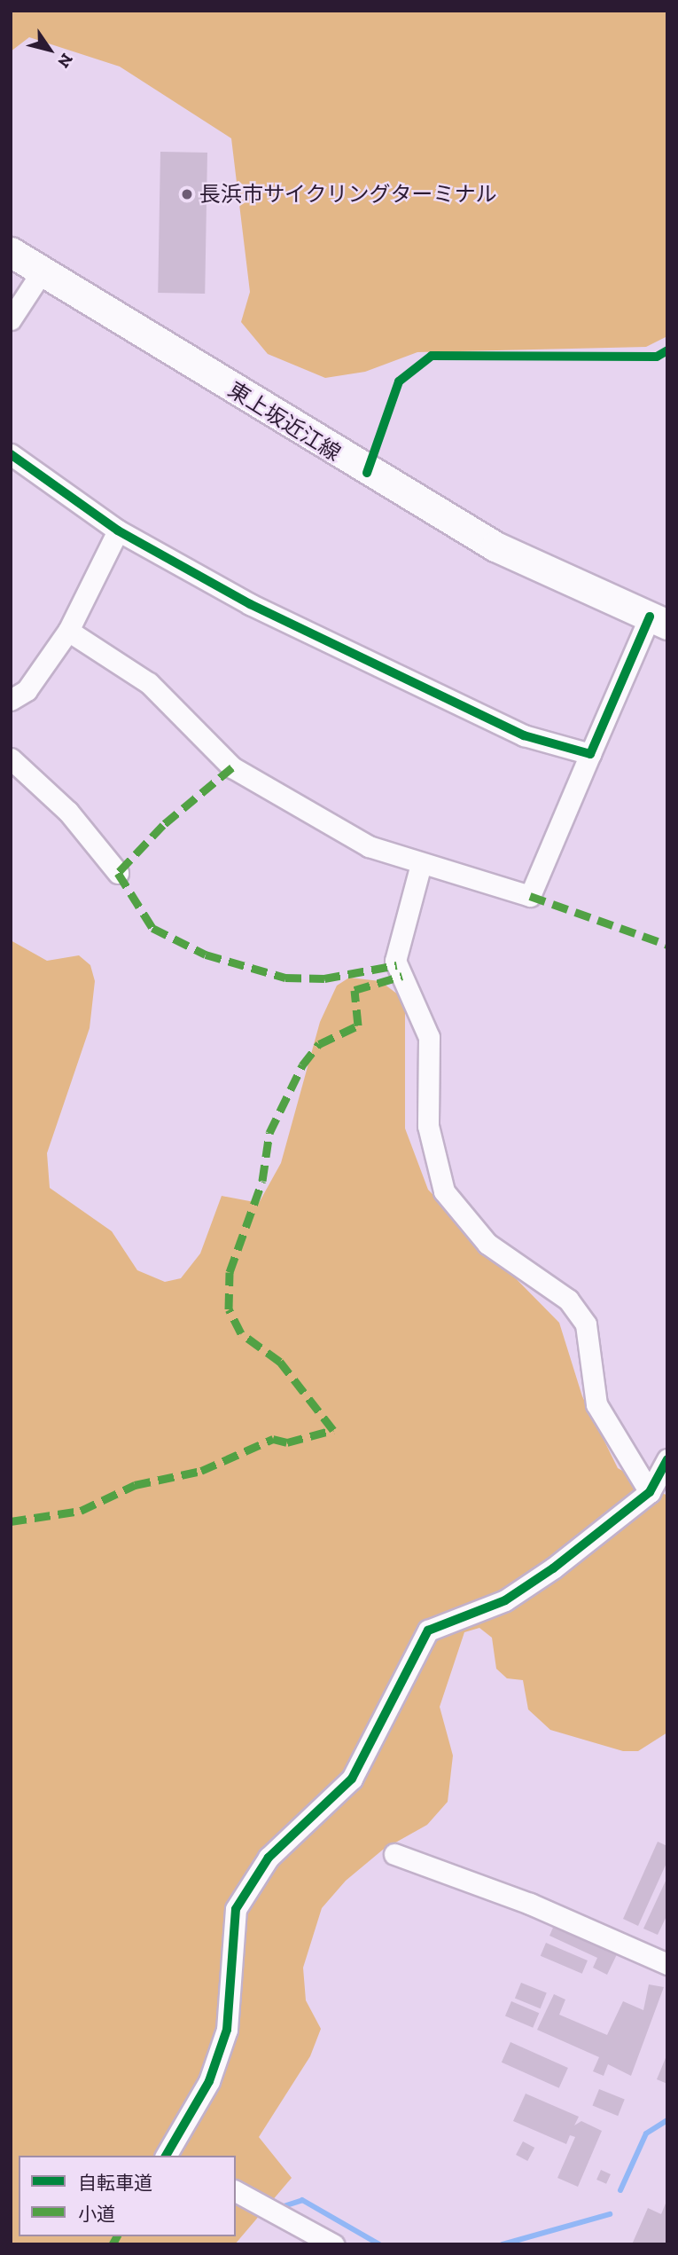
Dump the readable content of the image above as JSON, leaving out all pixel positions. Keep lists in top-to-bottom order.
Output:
{
  "streets": {
    "main road": ["東上坂近江線"]
  },
  "places": ["長浜市サイクリングターミナル"],
  "legend": ["自転車道", "小道"],
  "north": "bottom right"
}
